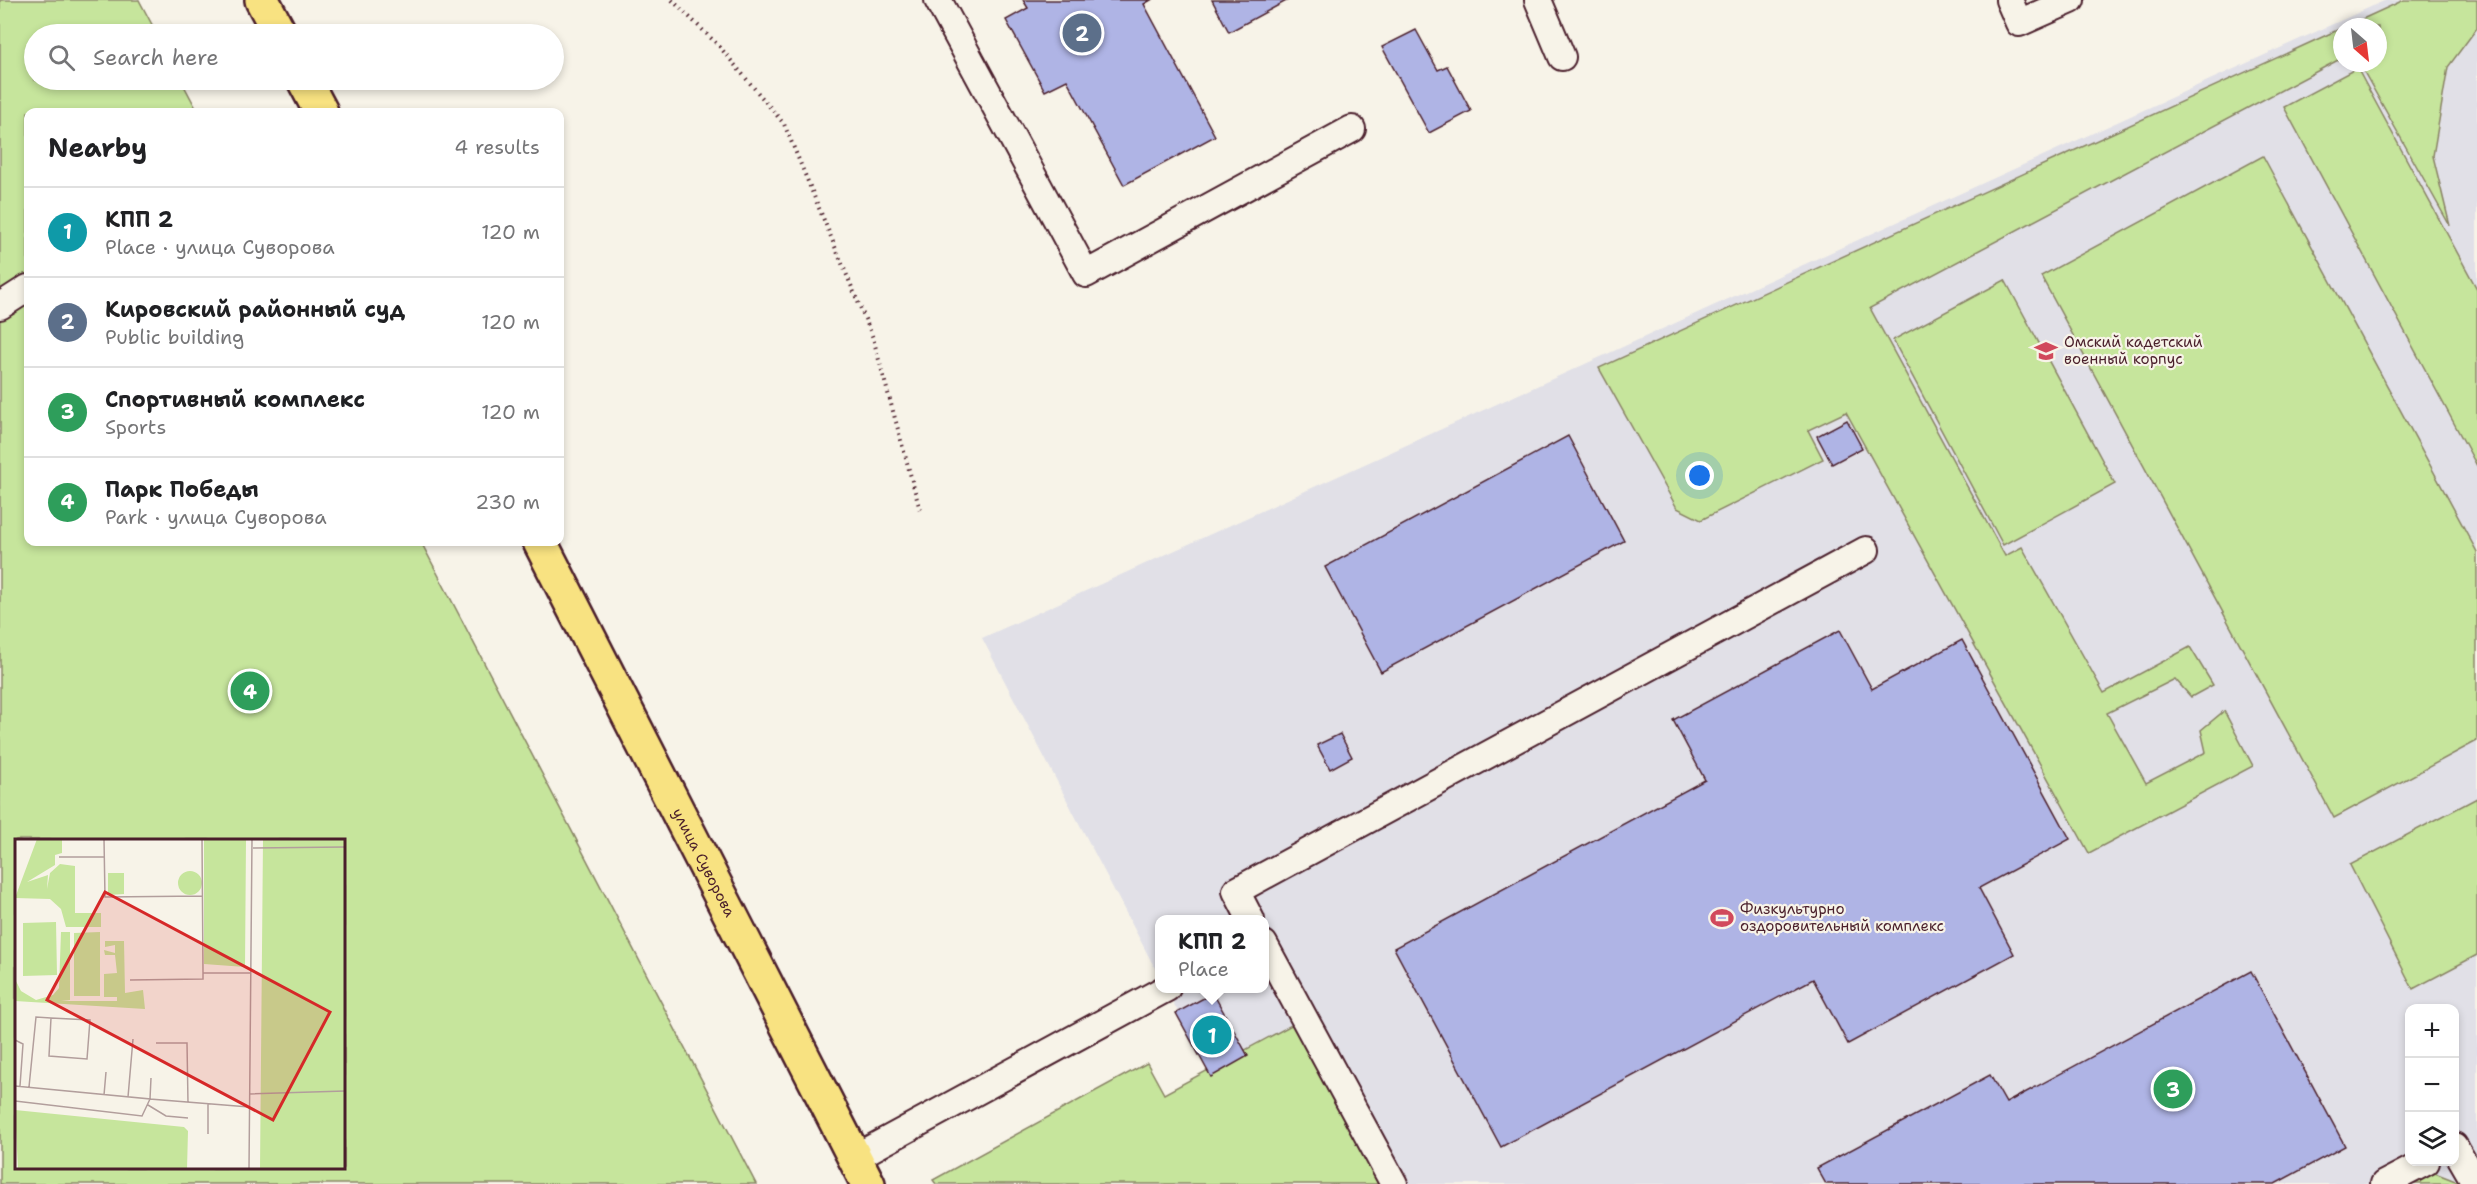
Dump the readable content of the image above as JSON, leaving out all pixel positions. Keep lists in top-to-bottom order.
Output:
{
  "streets": {
    "main road": ["улица Суворова"]
  },
  "places": {
    "school or university": ["Омский кадетский военный корпус"],
    "sports": ["Физкультурно оздоровительный комплекс"]
  },
  "north": "bottom right",
  "page": {
    "pins": [
      "2",
      "4",
      "1",
      "3"
    ],
    "search": "Search here",
    "heading": ["Nearby", "4 results"],
    "list": [
      {
        "mark": "1",
        "name": "КПП 2",
        "note": "Place · улица Суворова",
        "value": "120 m"
      },
      {
        "mark": "2",
        "name": "Кировский районный суд",
        "note": "Public building",
        "value": "120 m"
      },
      {
        "mark": "3",
        "name": "Спортивный комплекс",
        "note": "Sports",
        "value": "120 m"
      },
      {
        "mark": "4",
        "name": "Парк Победы",
        "note": "Park · улица Суворова",
        "value": "230 m"
      }
    ],
    "popup": ["КПП 2", "Place"],
    "map_buttons": ["+", "−"]
  }
}
